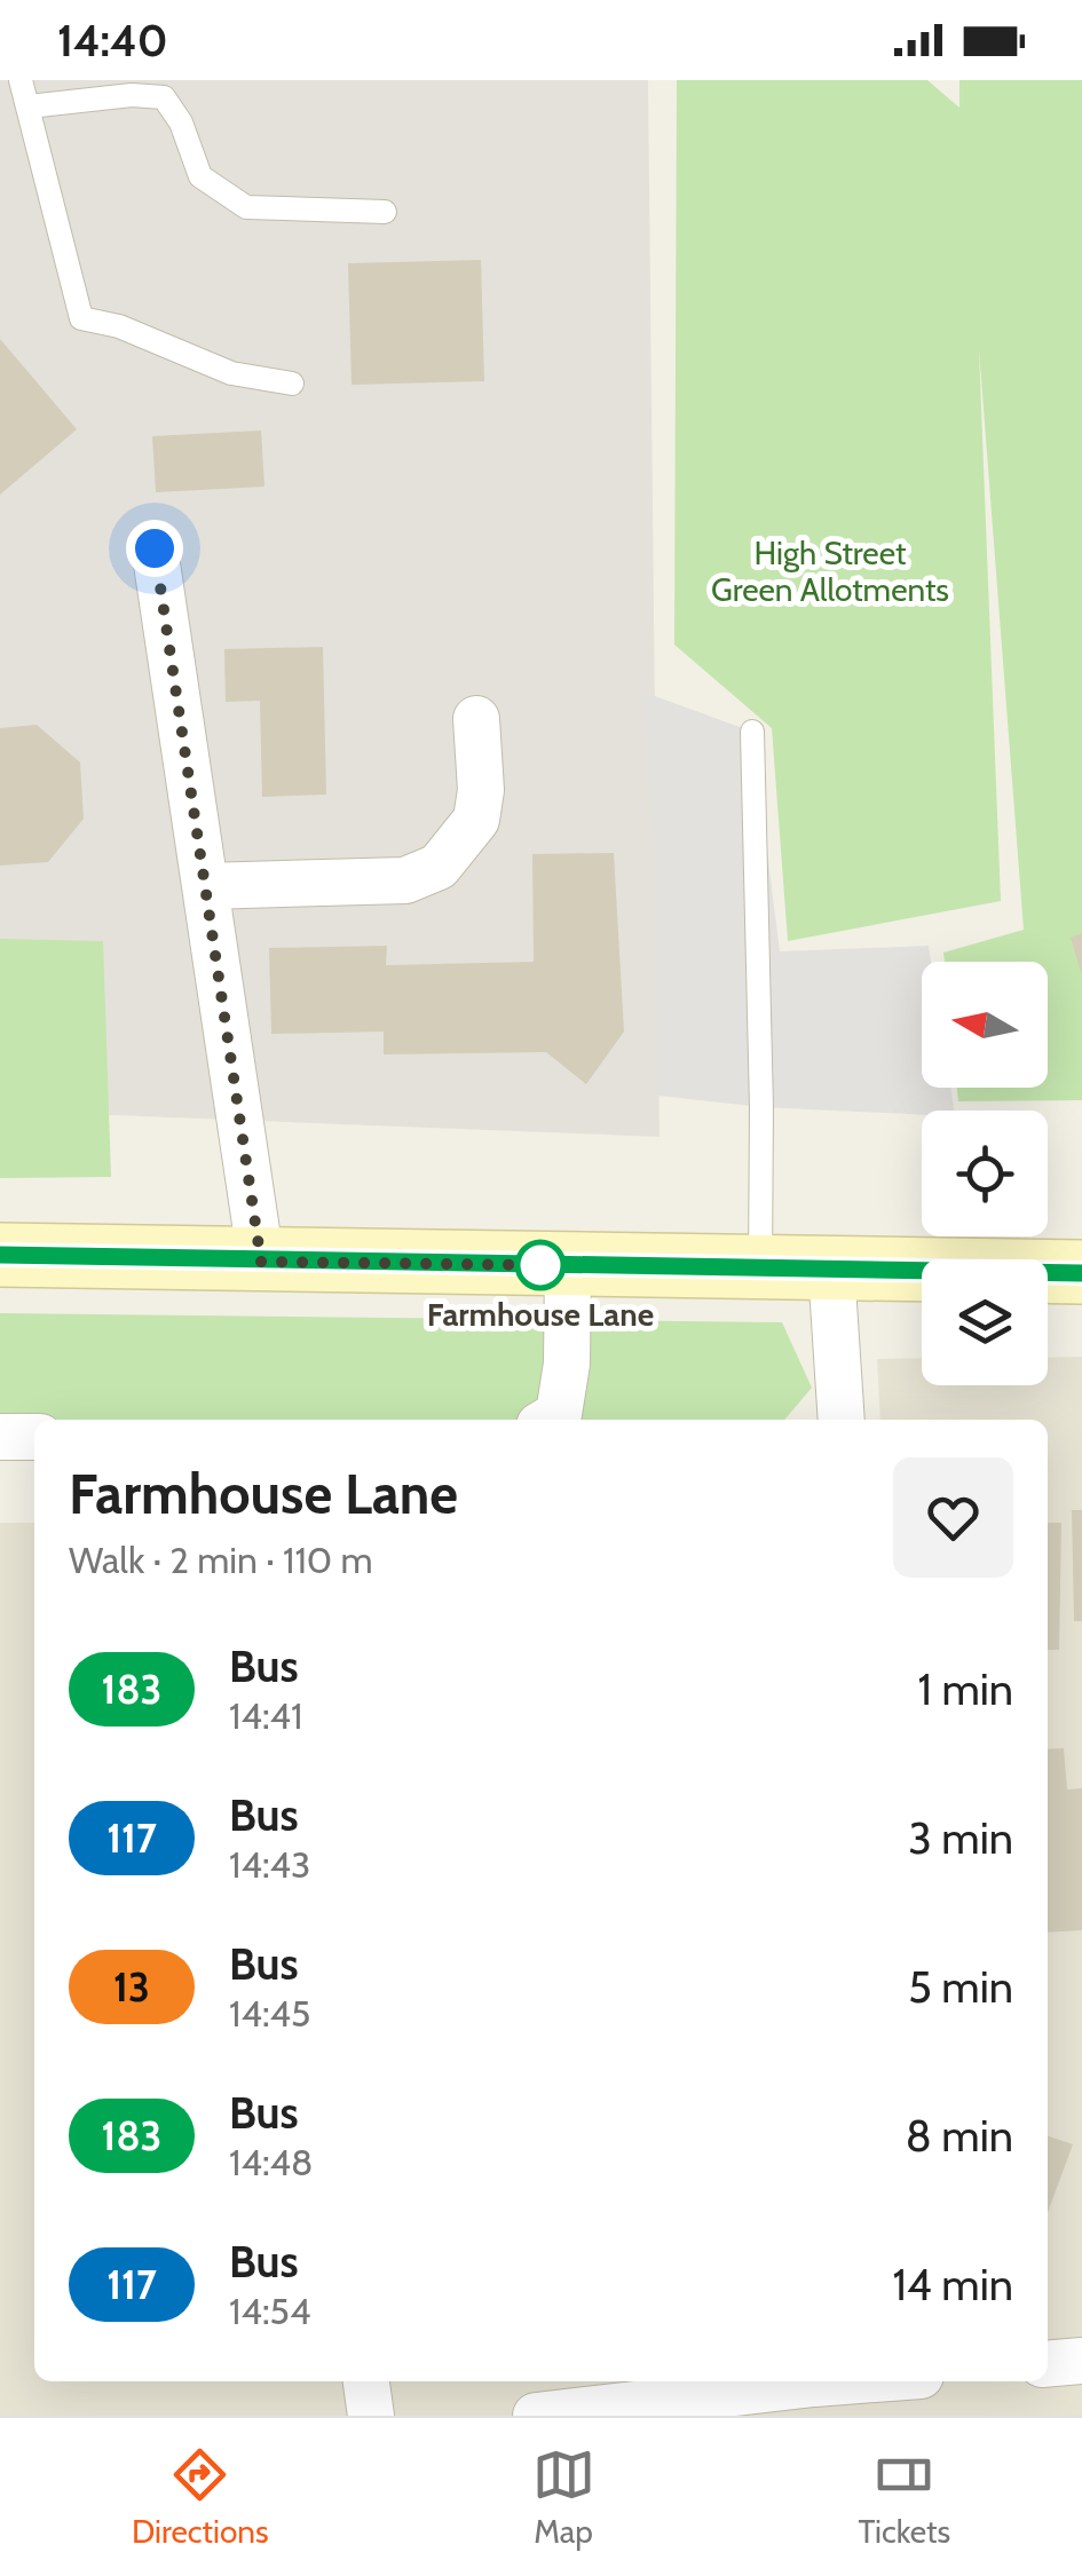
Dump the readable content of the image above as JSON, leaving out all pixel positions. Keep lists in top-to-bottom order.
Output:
{
  "parks": ["High Street Green Allotments"],
  "places": ["Farmhouse Lane"],
  "lines": ["bus line 183"],
  "north": "left",
  "page": {
    "status": "14:40",
    "heading": ["Farmhouse Lane", "Walk · 2 min · 110 m"],
    "list": [
      {
        "mark": "183",
        "name": "Bus",
        "note": "14:41",
        "value": "1 min"
      },
      {
        "mark": "117",
        "name": "Bus",
        "note": "14:43",
        "value": "3 min"
      },
      {
        "mark": "13",
        "name": "Bus",
        "note": "14:45",
        "value": "5 min"
      },
      {
        "mark": "183",
        "name": "Bus",
        "note": "14:48",
        "value": "8 min"
      },
      {
        "mark": "117",
        "name": "Bus",
        "note": "14:54",
        "value": "14 min"
      }
    ],
    "tabs": ["Directions", "Map", "Tickets"]
  }
}
